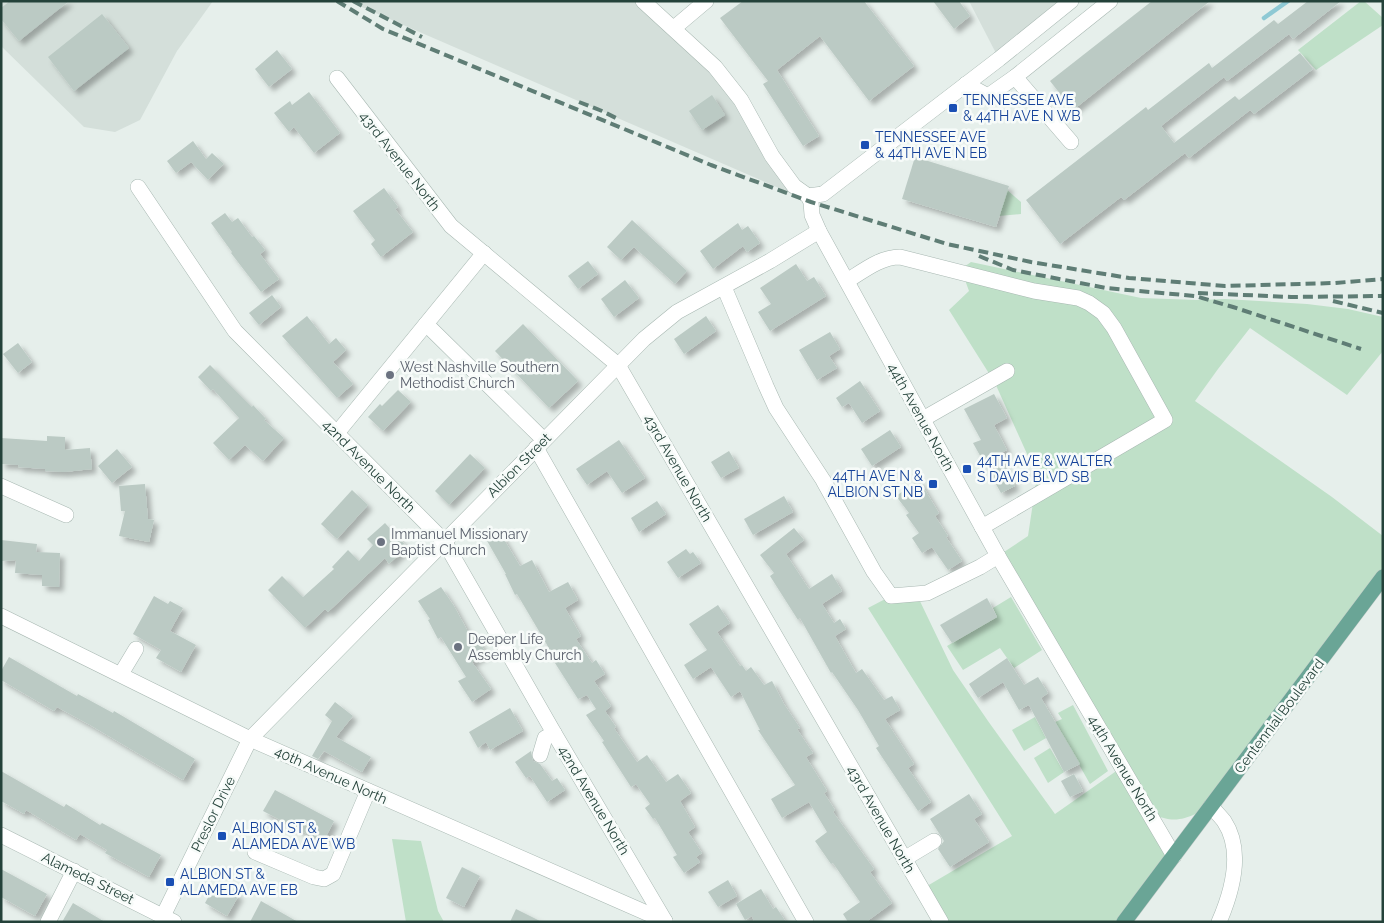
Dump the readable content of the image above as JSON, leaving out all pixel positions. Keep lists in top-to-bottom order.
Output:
{
  "streets": {
    "main road": ["Centennial Boulevard"],
    "street": [
      "43rd Avenue North",
      "44th Avenue North",
      "Albion Street",
      "42nd Avenue North",
      "40th Avenue North",
      "Preslor Drive",
      "Alameda Street"
    ]
  },
  "crossings": [
    ["43rd Avenue North", "Albion Street"],
    ["44th Avenue North", "Albion Street"],
    ["44th Avenue North", "Centennial Boulevard"],
    ["Albion Street", "42nd Avenue North"],
    ["Albion Street", "40th Avenue North"],
    ["Albion Street", "Preslor Drive"],
    ["42nd Avenue North", "40th Avenue North"],
    ["40th Avenue North", "Preslor Drive"],
    ["Preslor Drive", "Alameda Street"]
  ],
  "places": {
    "transit": [
      "TENNESSEE AVE & 44TH AVE N WB",
      "TENNESSEE AVE & 44TH AVE N EB",
      "44TH AVE & WALTER S DAVIS BLVD SB",
      "44TH AVE N & ALBION ST NB",
      "ALBION ST & ALAMEDA AVE WB",
      "ALBION ST & ALAMEDA AVE EB"
    ],
    "other": ["West Nashville Southern Methodist Church", "Immanuel Missionary Baptist Church", "Deeper Life Assembly Church"]
  }
}
